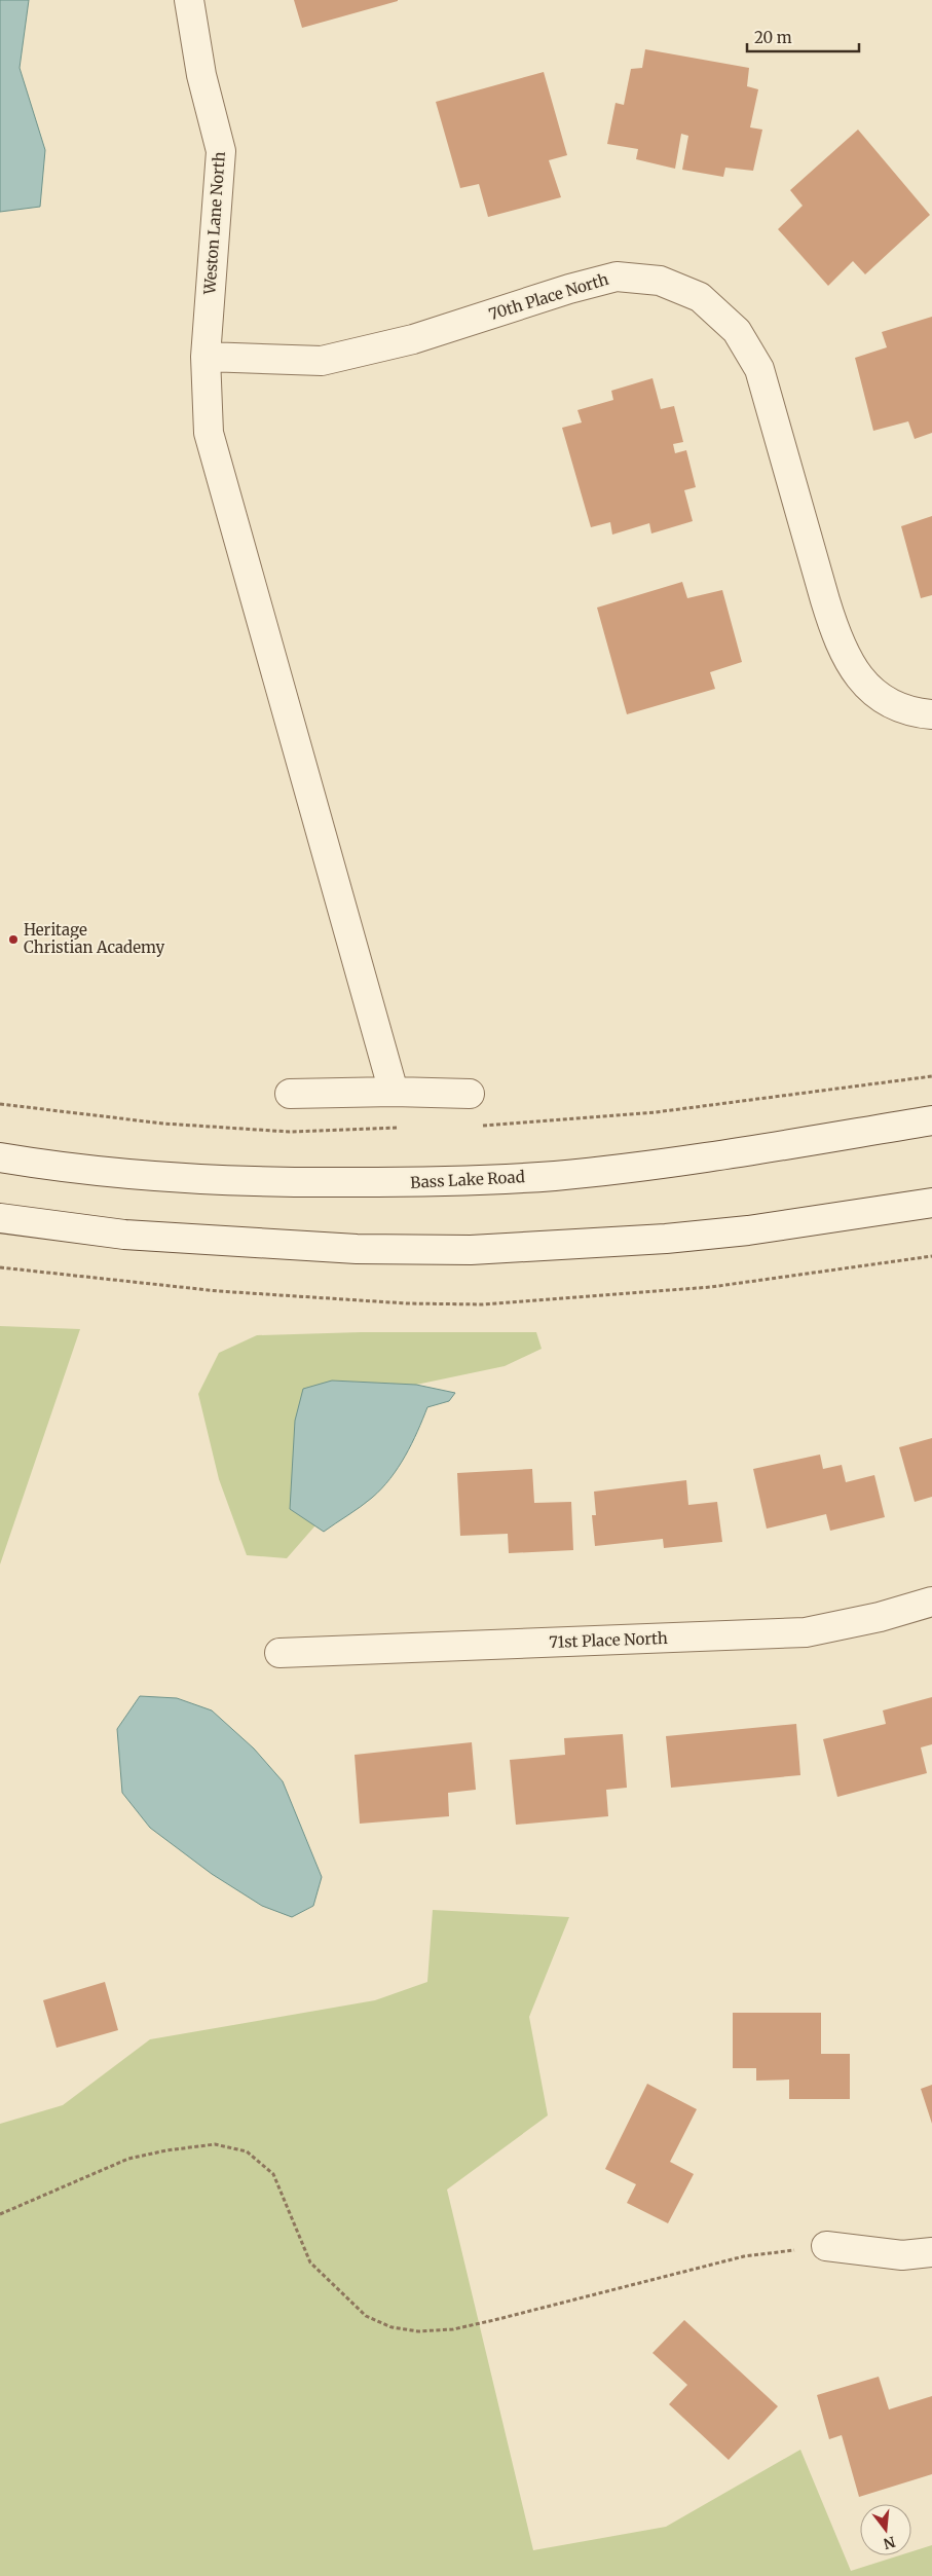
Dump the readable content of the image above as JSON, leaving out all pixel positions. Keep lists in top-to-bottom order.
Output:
{
  "streets": {
    "street": [
      "Weston Lane North",
      "70th Place North",
      "Bass Lake Road",
      "71st Place North"
    ]
  },
  "crossings": [
    ["Weston Lane North", "70th Place North"]
  ],
  "places": ["Heritage Christian Academy"],
  "scale_bar": "20 m",
  "north": "bottom"
}
